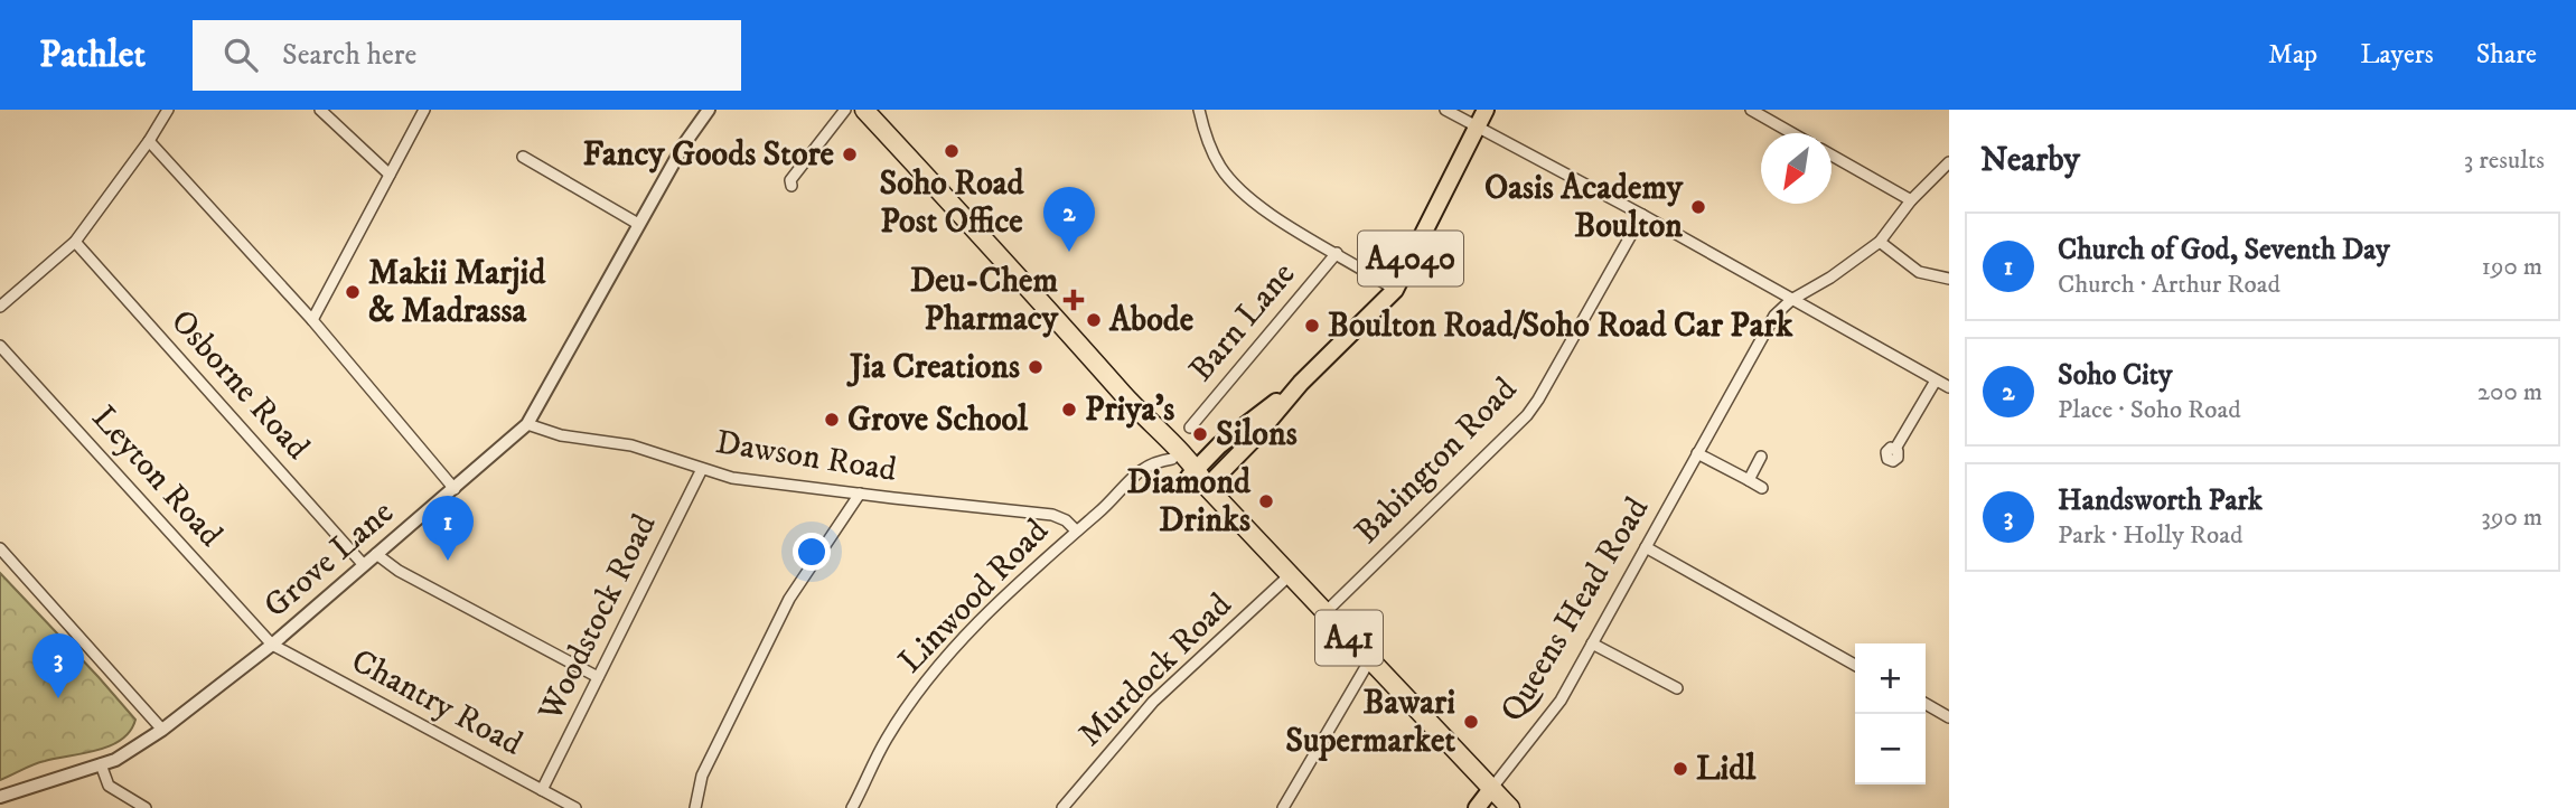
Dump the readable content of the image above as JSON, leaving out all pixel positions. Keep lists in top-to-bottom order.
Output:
{
  "streets": {
    "highway": ["A41"],
    "main road": ["A4040"],
    "street": [
      "Barn Lane",
      "Osborne Road",
      "Dawson Road",
      "Babington Road",
      "Leyton Road",
      "Grove Lane",
      "Linwood Road",
      "Queens Head Road",
      "Woodstock Road",
      "Murdock Road",
      "Chantry Road"
    ]
  },
  "crossings": [
    ["A4040", "A41"],
    ["Osborne Road", "Grove Lane"],
    ["Dawson Road", "Grove Lane"],
    ["Dawson Road", "Linwood Road"],
    ["Dawson Road", "Woodstock Road"],
    ["Babington Road", "A41"],
    ["Leyton Road", "Grove Lane"],
    ["Leyton Road", "Chantry Road"],
    ["Grove Lane", "Chantry Road"],
    ["Linwood Road", "A41"],
    ["Queens Head Road", "A41"],
    ["Woodstock Road", "Chantry Road"],
    ["A41", "Murdock Road"]
  ],
  "places": {
    "other": [
      "Soho Road Post Office",
      "Fancy Goods Store",
      "Oasis Academy Boulton",
      "Makii Marjid & Madrassa",
      "Abode",
      "Boulton Road/Soho Road Car Park",
      "Jia Creations",
      "Priya's",
      "Grove School",
      "Silons",
      "Diamond Drinks",
      "Bawari Supermarket",
      "Lidl"
    ],
    "health": ["Deu-Chem Pharmacy"]
  },
  "north": "bottom left",
  "page": {
    "header": "Pathlet",
    "search": "Search here",
    "nav": ["Map", "Layers", "Share"],
    "heading": ["Nearby", "3 results"],
    "pins": ["2", "1", "3"],
    "list": [
      {
        "mark": "1",
        "name": "Church of God, Seventh Day",
        "note": "Church · Arthur Road",
        "value": "190 m"
      },
      {
        "mark": "2",
        "name": "Soho City",
        "note": "Place · Soho Road",
        "value": "200 m"
      },
      {
        "mark": "3",
        "name": "Handsworth Park",
        "note": "Park · Holly Road",
        "value": "390 m"
      }
    ],
    "map_buttons": ["+", "−"]
  }
}
